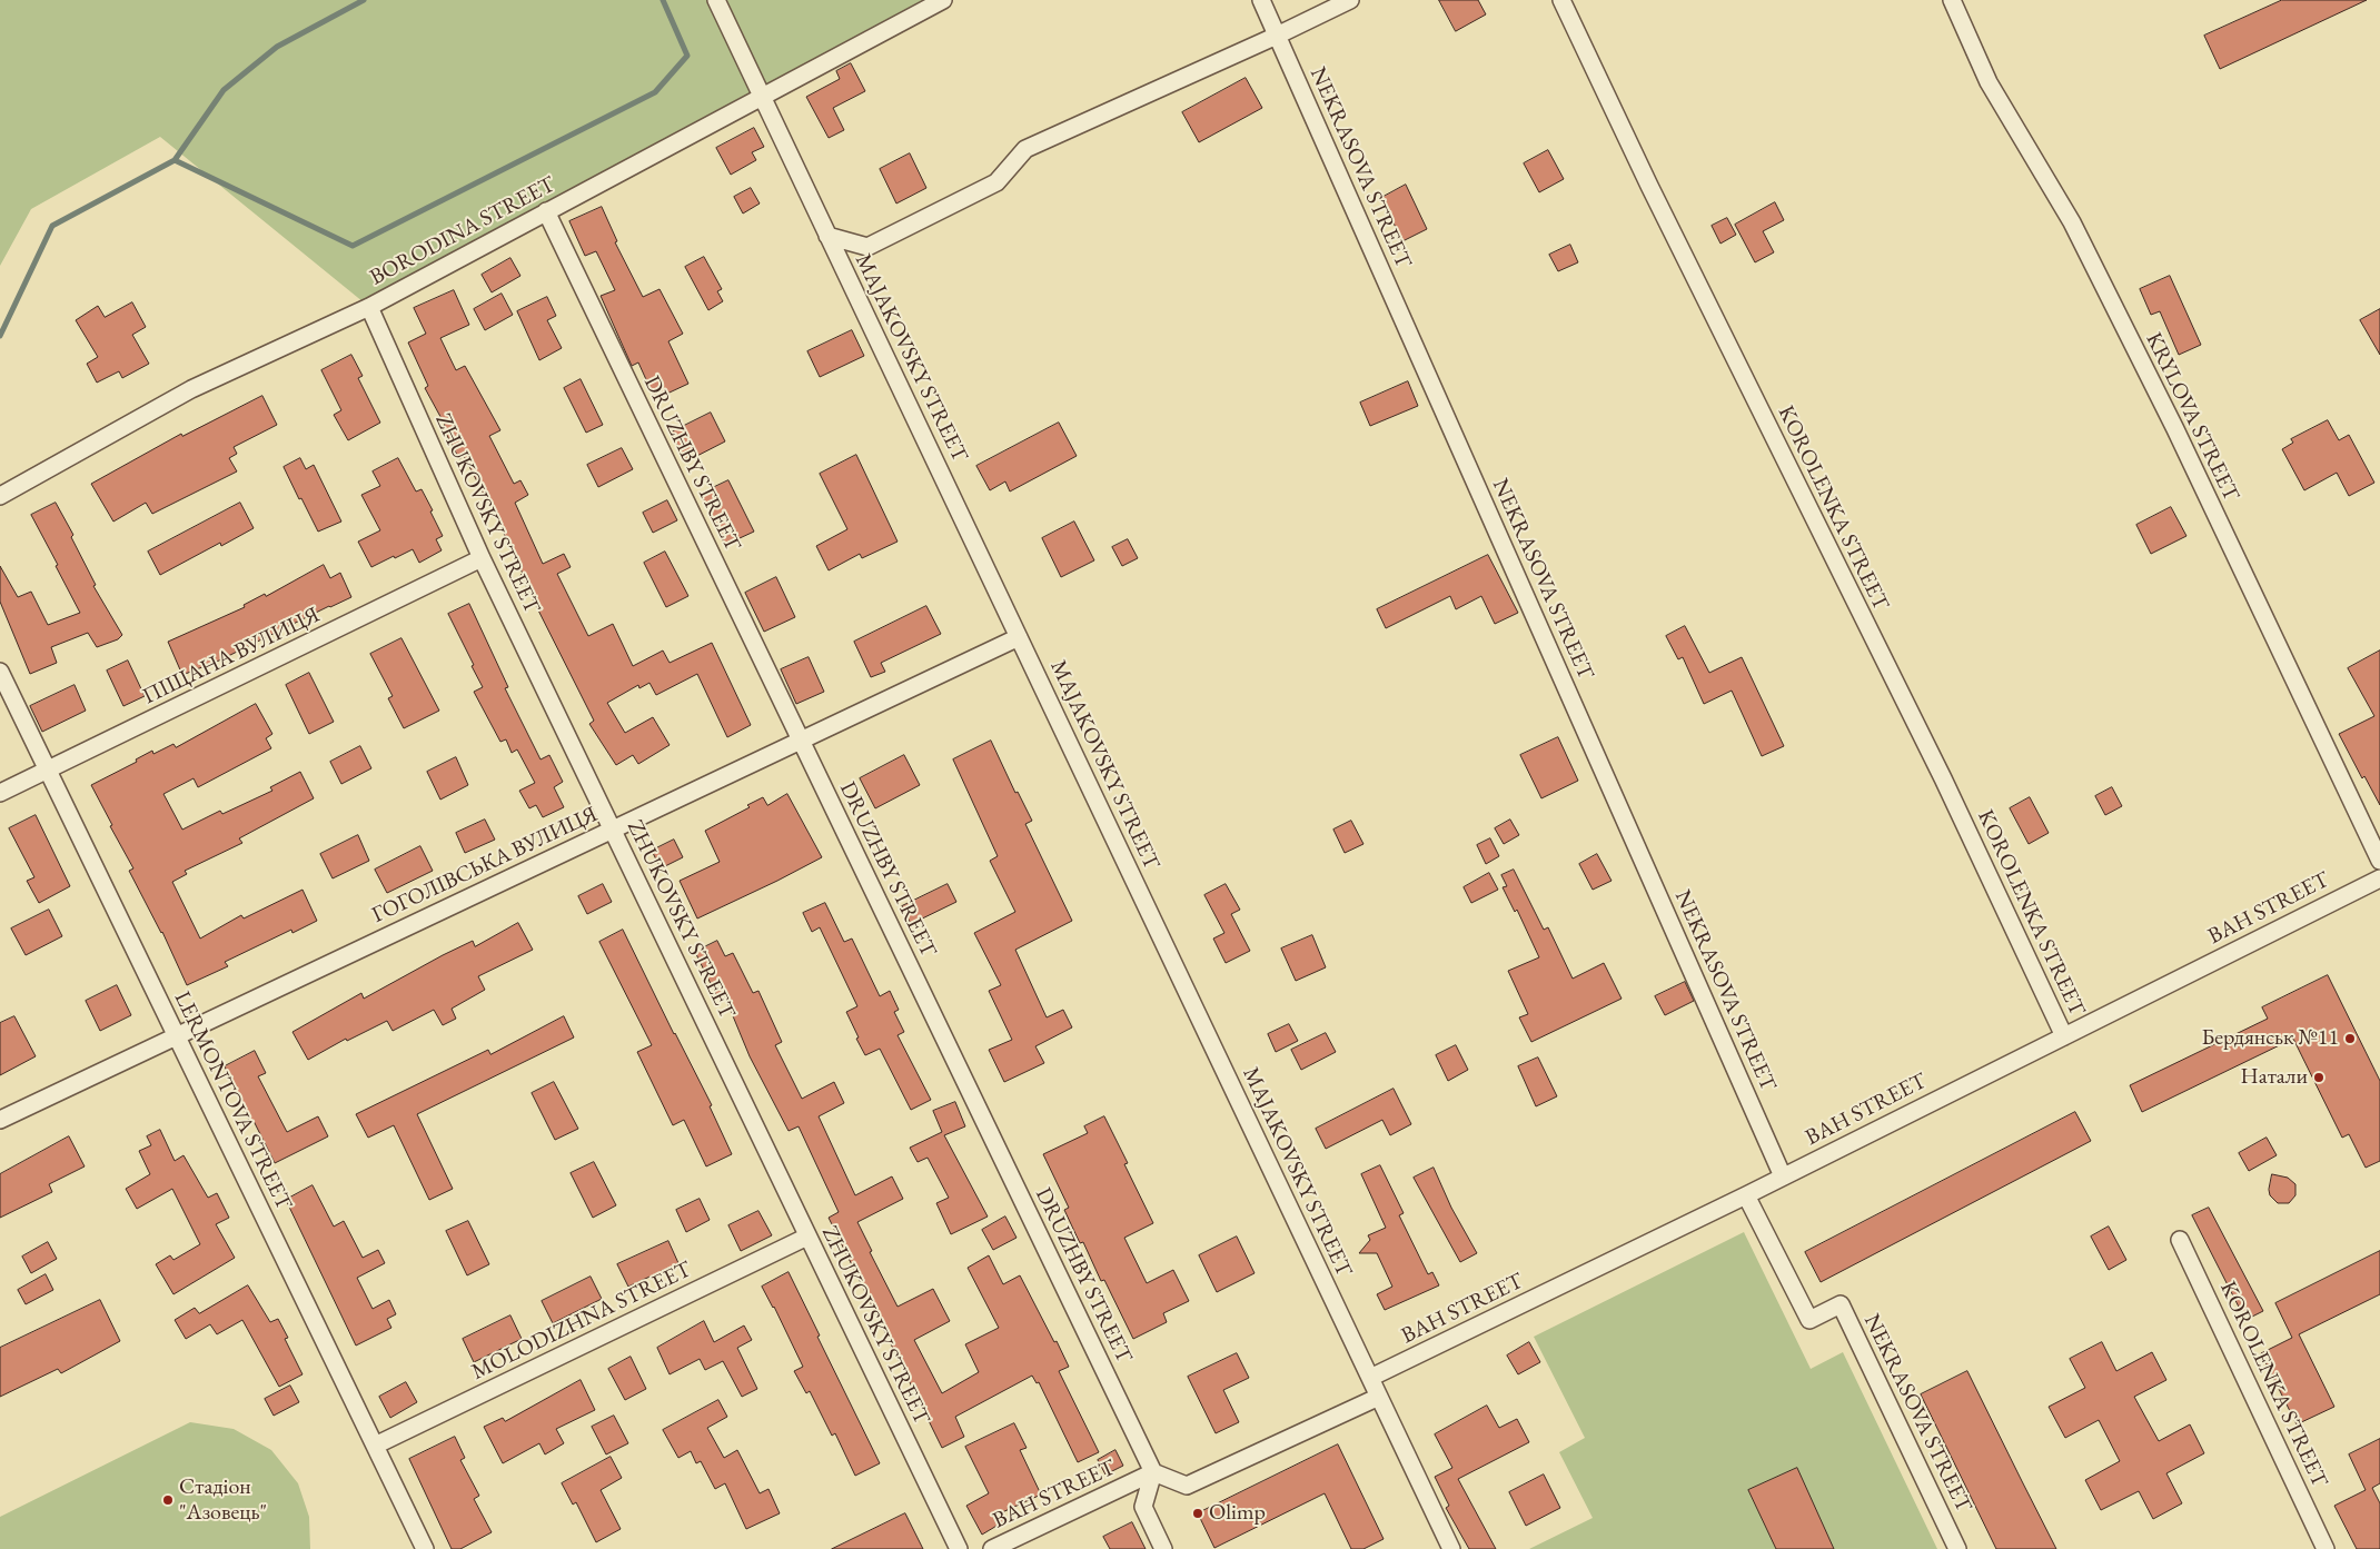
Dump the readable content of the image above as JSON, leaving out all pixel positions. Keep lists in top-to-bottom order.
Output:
{
  "streets": {
    "street": [
      "NEKRASOVA STREET",
      "BORODINA STREET",
      "MAJAKOVSKY STREET",
      "KRYLOVA STREET",
      "DRUZHBY STREET",
      "KOROLENKA STREET",
      "ZHUKOVSKY STREET",
      "ПІЩАНА ВУЛИЦЯ",
      "ГОГОЛІВСЬКА ВУЛИЦЯ",
      "BAH STREET",
      "LERMONTOVA STREET",
      "MOLODIZHNA STREET"
    ]
  },
  "crossings": [
    ["NEKRASOVA STREET", "BAH STREET"],
    ["BORODINA STREET", "MAJAKOVSKY STREET"],
    ["BORODINA STREET", "DRUZHBY STREET"],
    ["BORODINA STREET", "ZHUKOVSKY STREET"],
    ["MAJAKOVSKY STREET", "ГОГОЛІВСЬКА ВУЛИЦЯ"],
    ["MAJAKOVSKY STREET", "BAH STREET"],
    ["DRUZHBY STREET", "ГОГОЛІВСЬКА ВУЛИЦЯ"],
    ["DRUZHBY STREET", "BAH STREET"],
    ["KOROLENKA STREET", "BAH STREET"],
    ["ZHUKOVSKY STREET", "ПІЩАНА ВУЛИЦЯ"],
    ["ZHUKOVSKY STREET", "ГОГОЛІВСЬКА ВУЛИЦЯ"],
    ["ZHUKOVSKY STREET", "MOLODIZHNA STREET"],
    ["ПІЩАНА ВУЛИЦЯ", "LERMONTOVA STREET"],
    ["ГОГОЛІВСЬКА ВУЛИЦЯ", "LERMONTOVA STREET"],
    ["LERMONTOVA STREET", "MOLODIZHNA STREET"]
  ],
  "places": [
    "Бердянськ №11",
    "Натали",
    "Стадіон \"Азовець\"",
    "Olimp"
  ]
}
